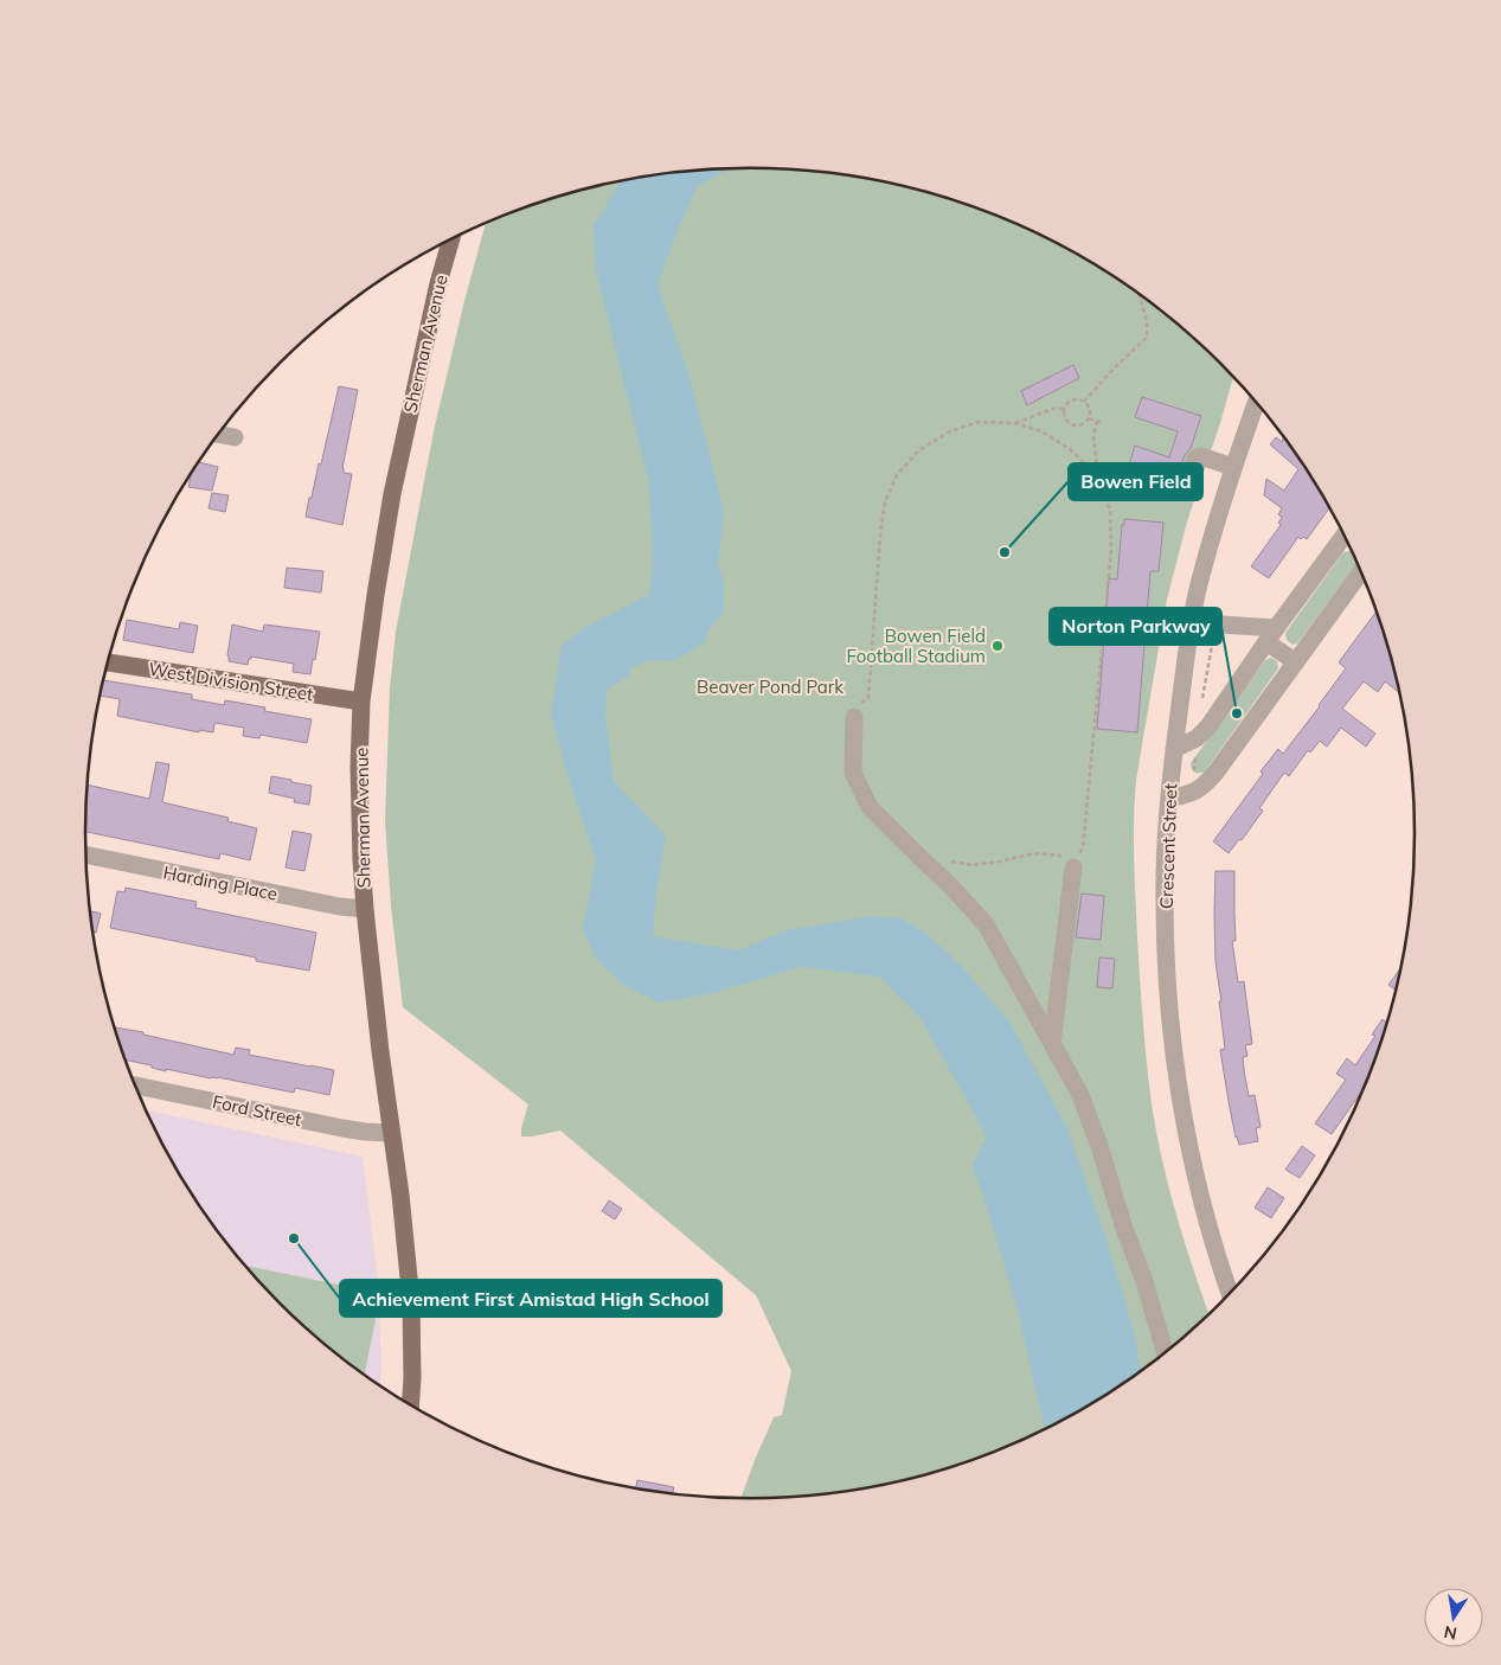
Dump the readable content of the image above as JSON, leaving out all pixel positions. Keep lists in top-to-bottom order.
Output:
{
  "streets": {
    "main road": ["Sherman Avenue", "West Division Street"],
    "street": ["Crescent Street", "Harding Place", "Ford Street"]
  },
  "crossings": [
    ["Sherman Avenue", "West Division Street"],
    ["Sherman Avenue", "Harding Place"],
    ["Sherman Avenue", "Ford Street"]
  ],
  "parks": ["Beaver Pond Park"],
  "places": [
    "Bowen Field",
    "Bowen Field Football Stadium",
    "Norton Parkway",
    "Achievement First Amistad High School"
  ],
  "north": "bottom"
}
